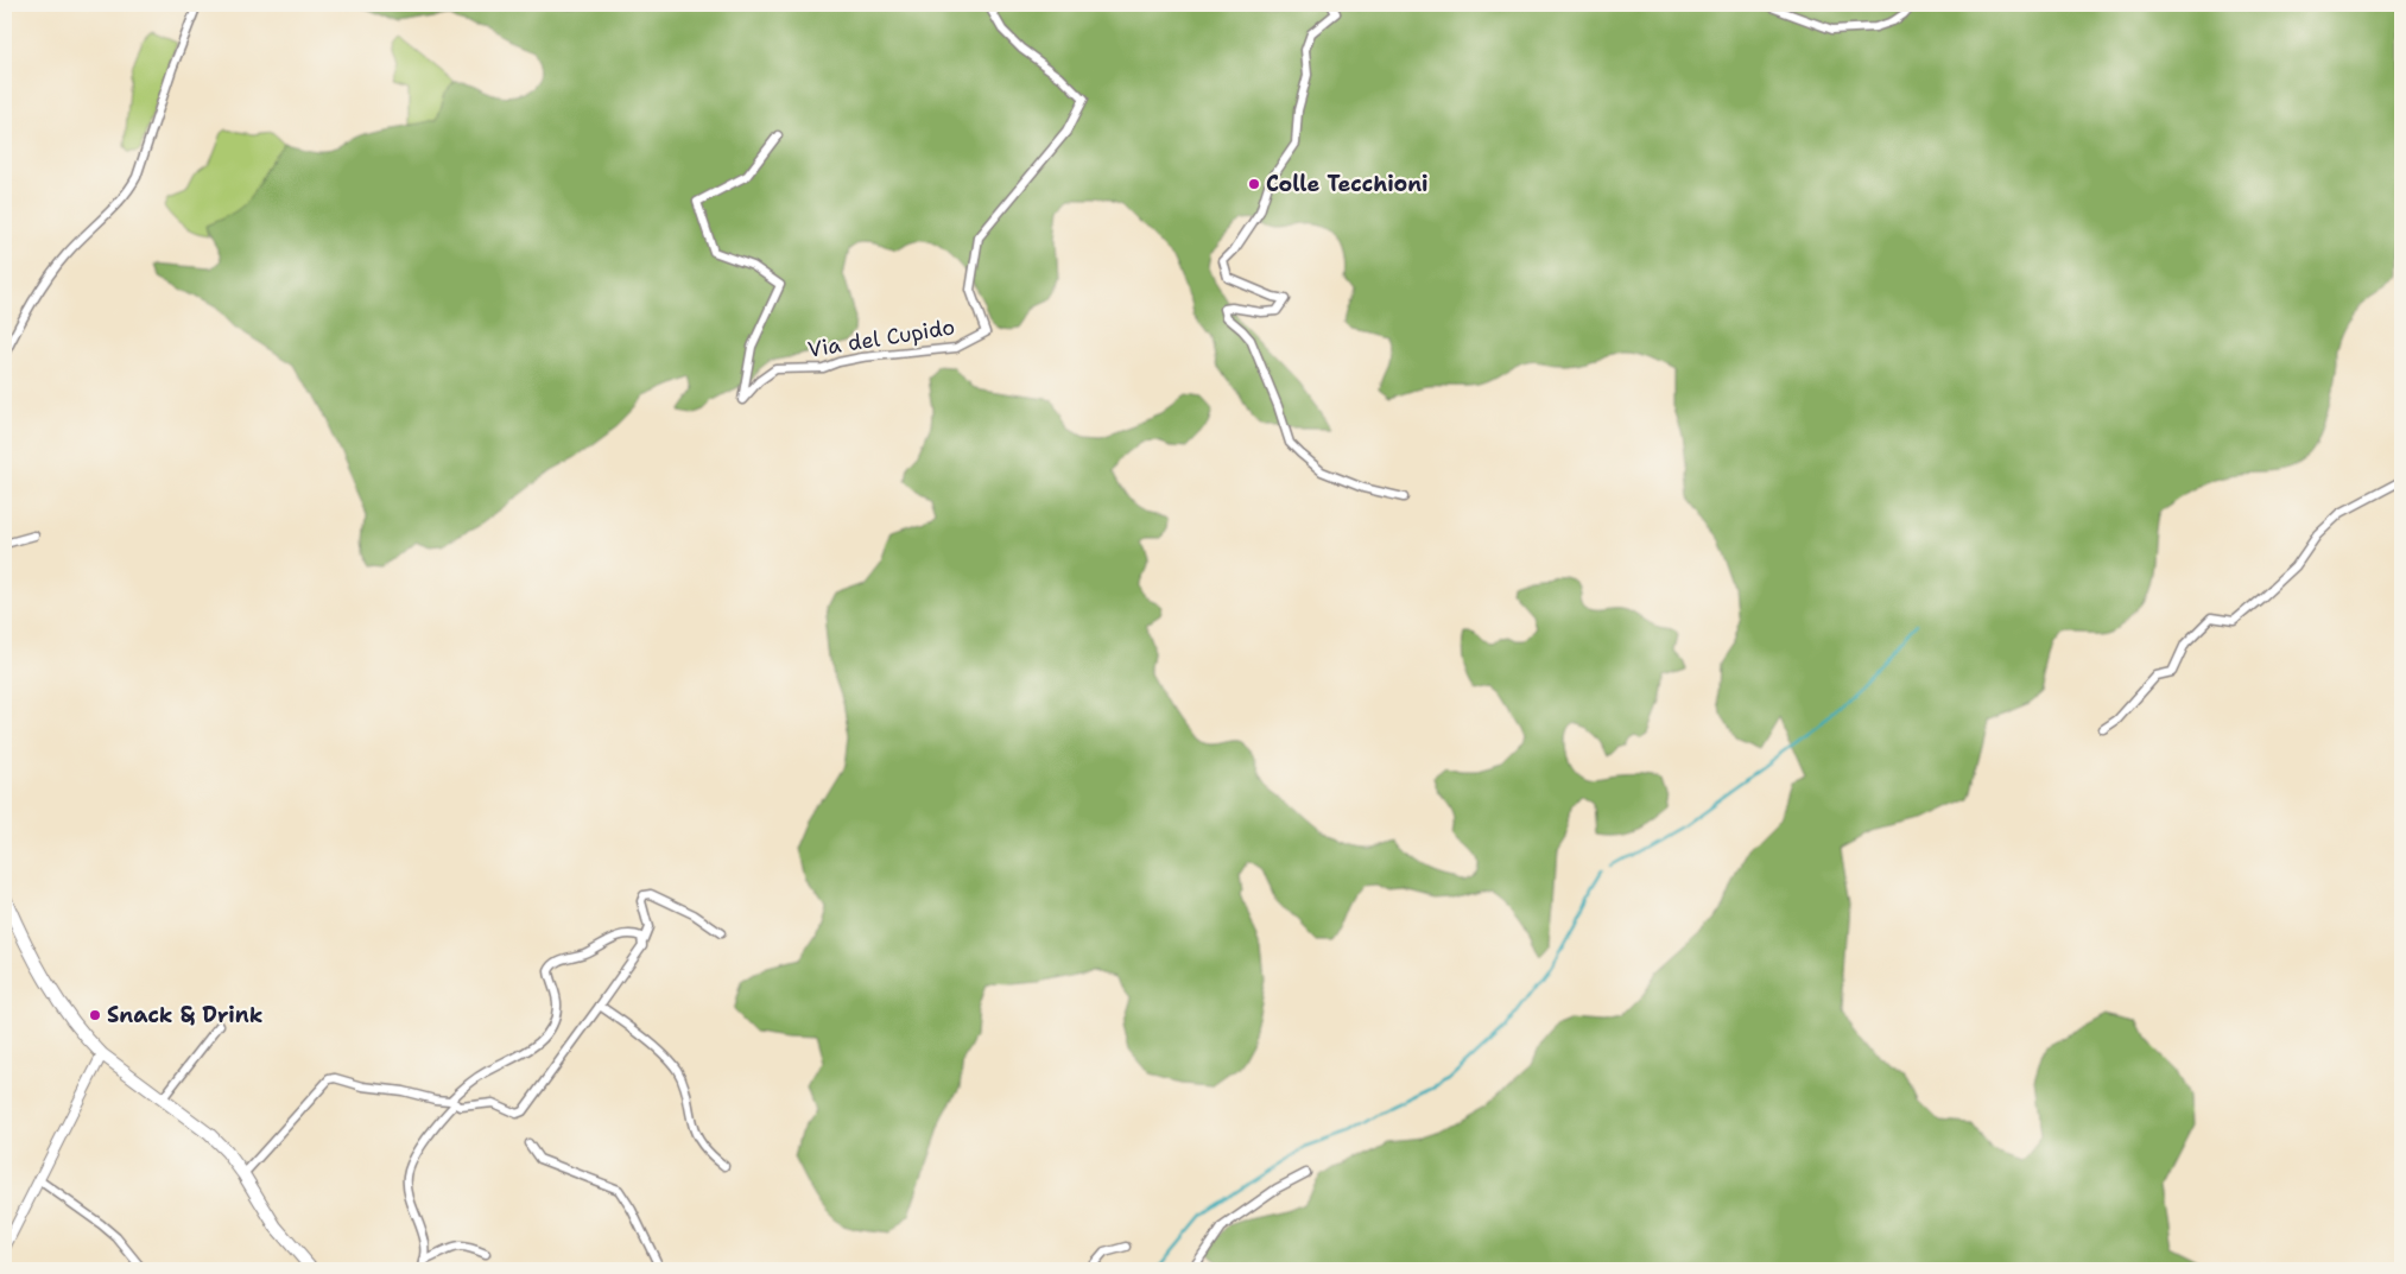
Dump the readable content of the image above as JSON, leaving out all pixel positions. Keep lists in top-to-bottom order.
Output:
{
  "streets": {
    "street": ["Via del Cupido"]
  },
  "places": ["Colle Tecchioni", "Snack & Drink"]
}
